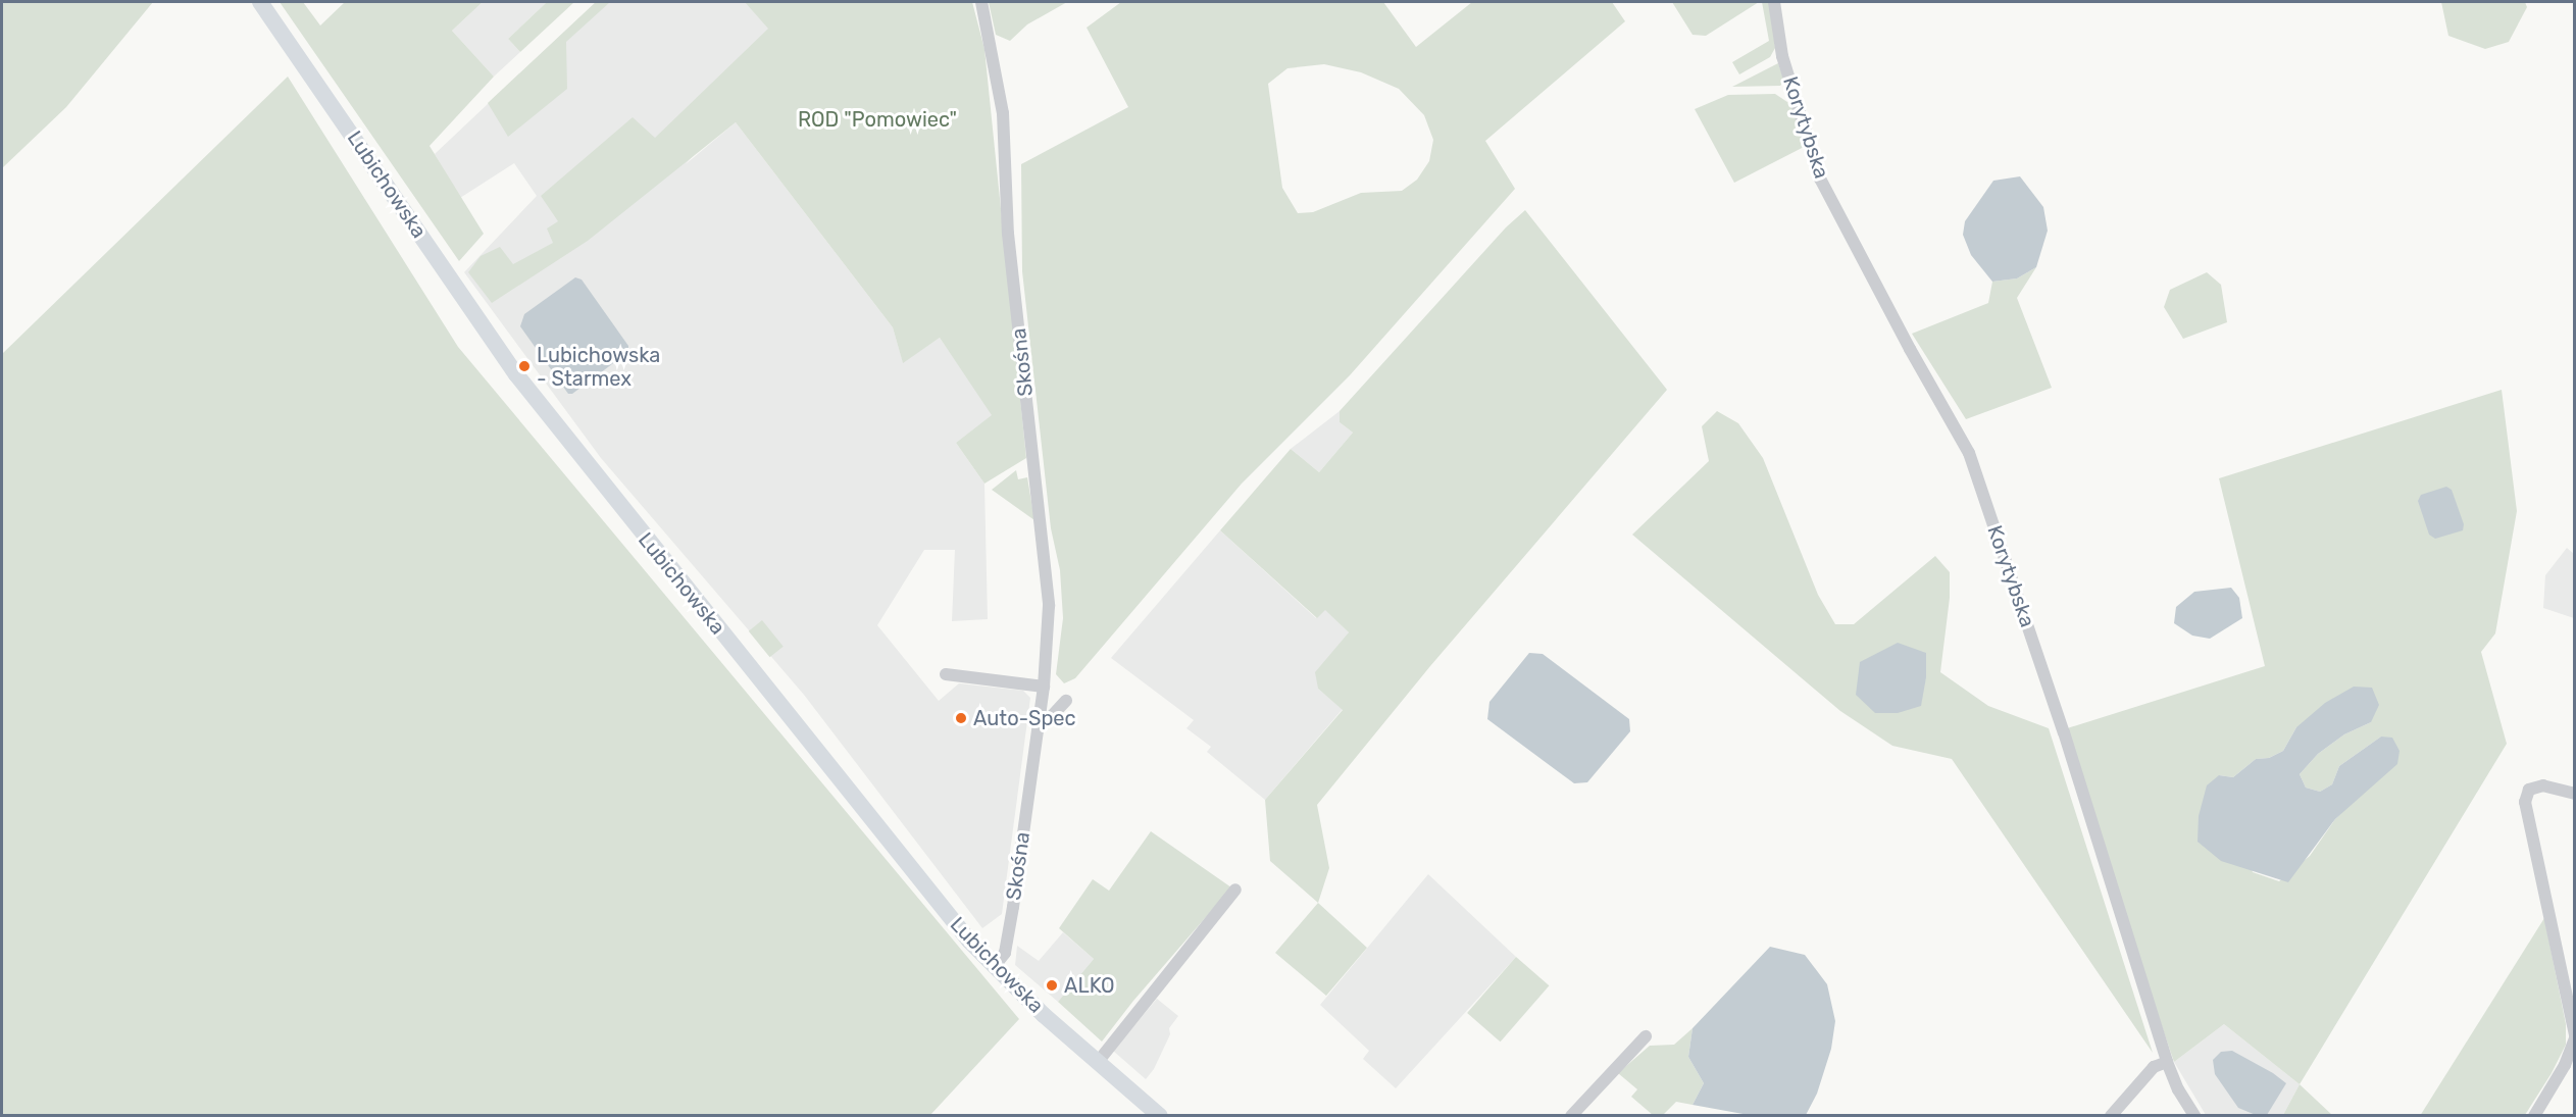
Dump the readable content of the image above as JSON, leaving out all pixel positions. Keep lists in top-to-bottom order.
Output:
{
  "streets": {
    "street": ["Korytybska", "Lubichowska", "Skośna"]
  },
  "crossings": [
    ["Lubichowska", "Skośna"]
  ],
  "parks": ["ROD \"Pomowiec\""],
  "places": ["Lubichowska - Starmex", "Auto-Spec", "ALKO"]
}
